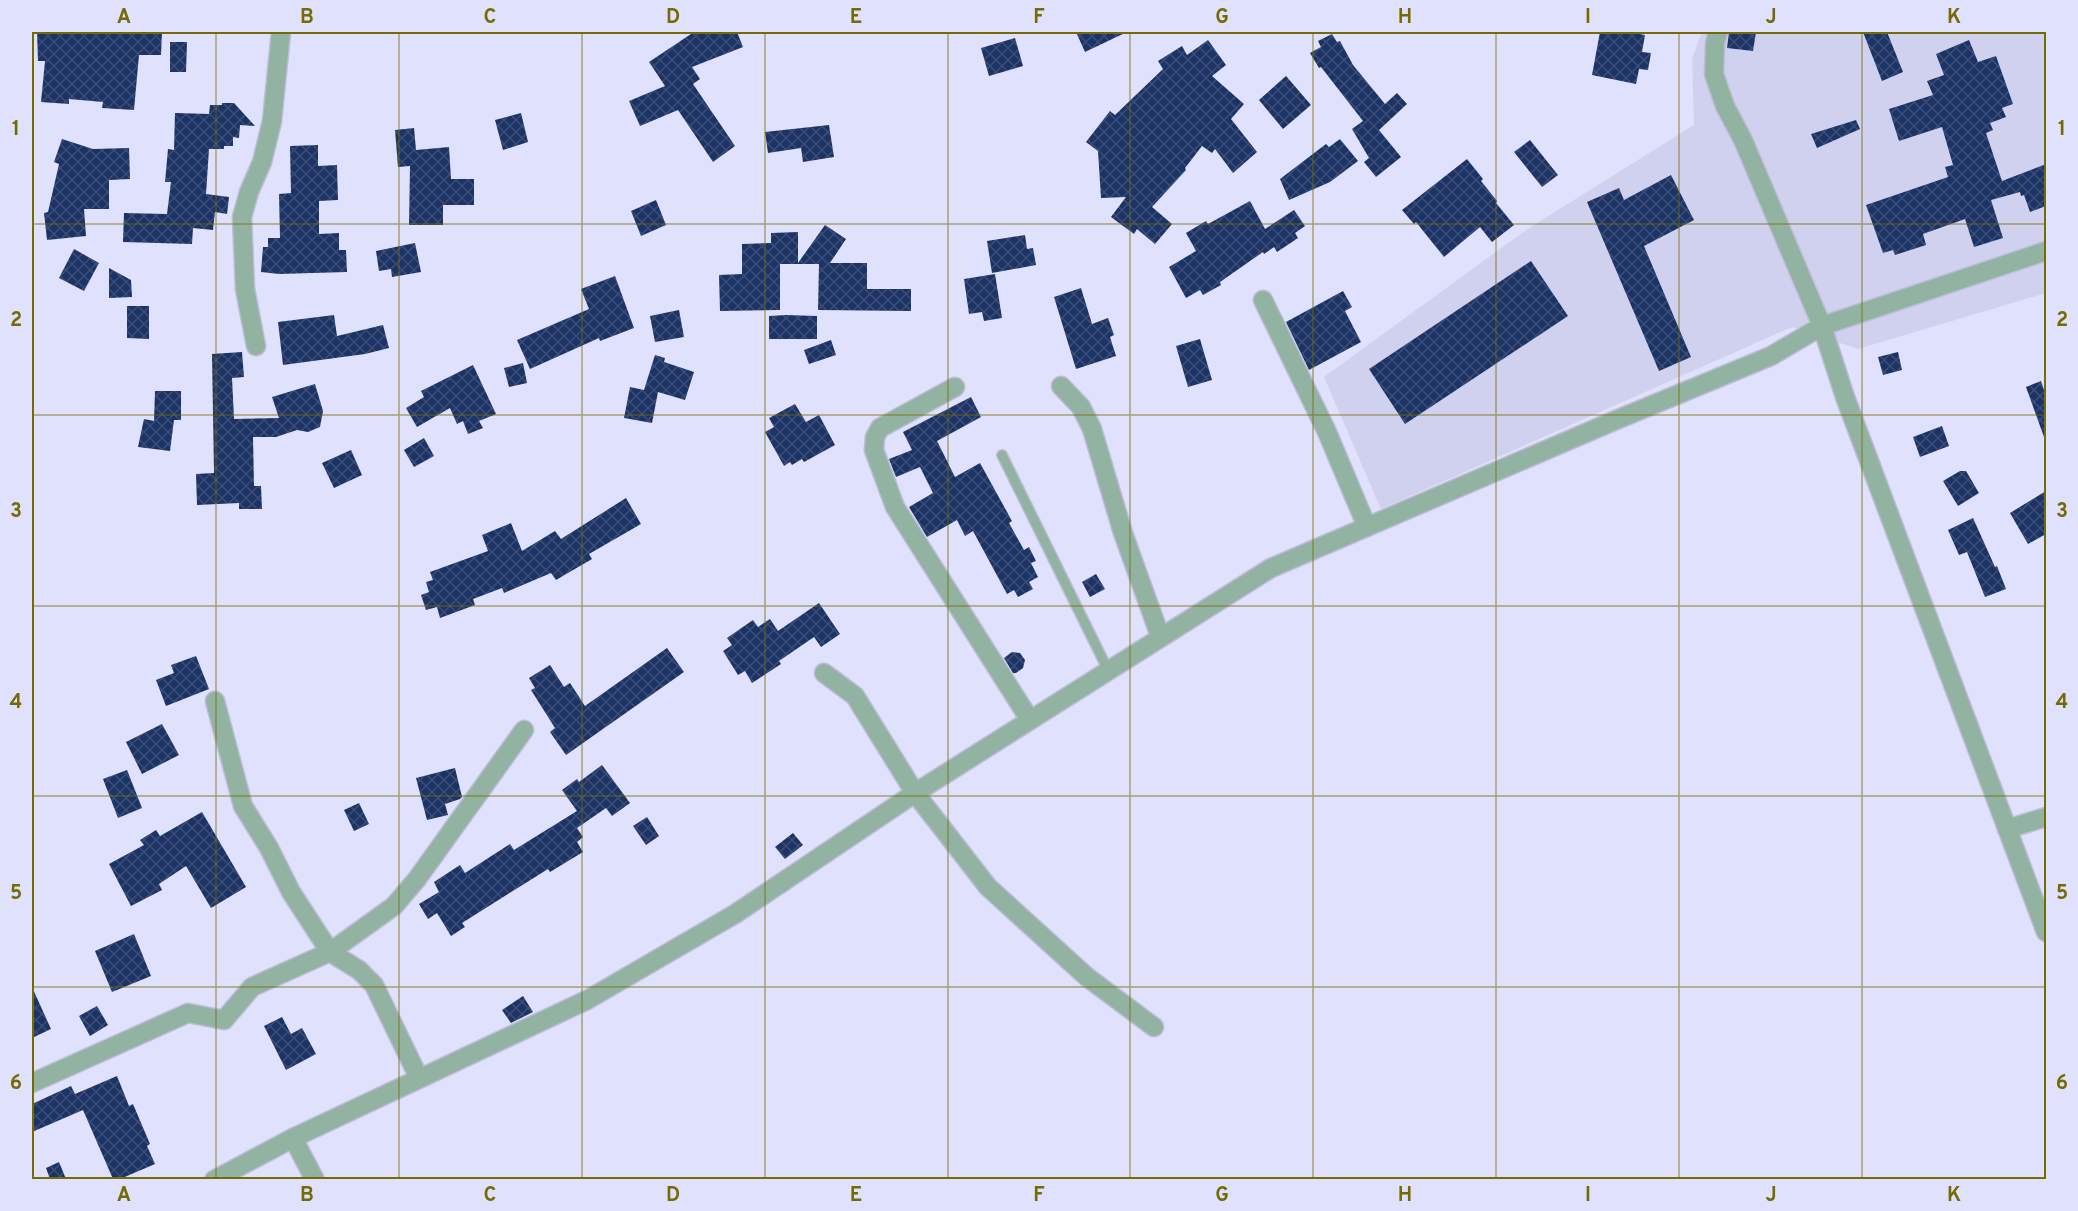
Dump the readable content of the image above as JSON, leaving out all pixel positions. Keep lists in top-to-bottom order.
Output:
{
  "grid": {
    "columns": [
      "A",
      "B",
      "C",
      "D",
      "E",
      "F",
      "G",
      "H",
      "I",
      "J",
      "K"
    ],
    "rows": [
      "1",
      "2",
      "3",
      "4",
      "5",
      "6"
    ]
  }
}
